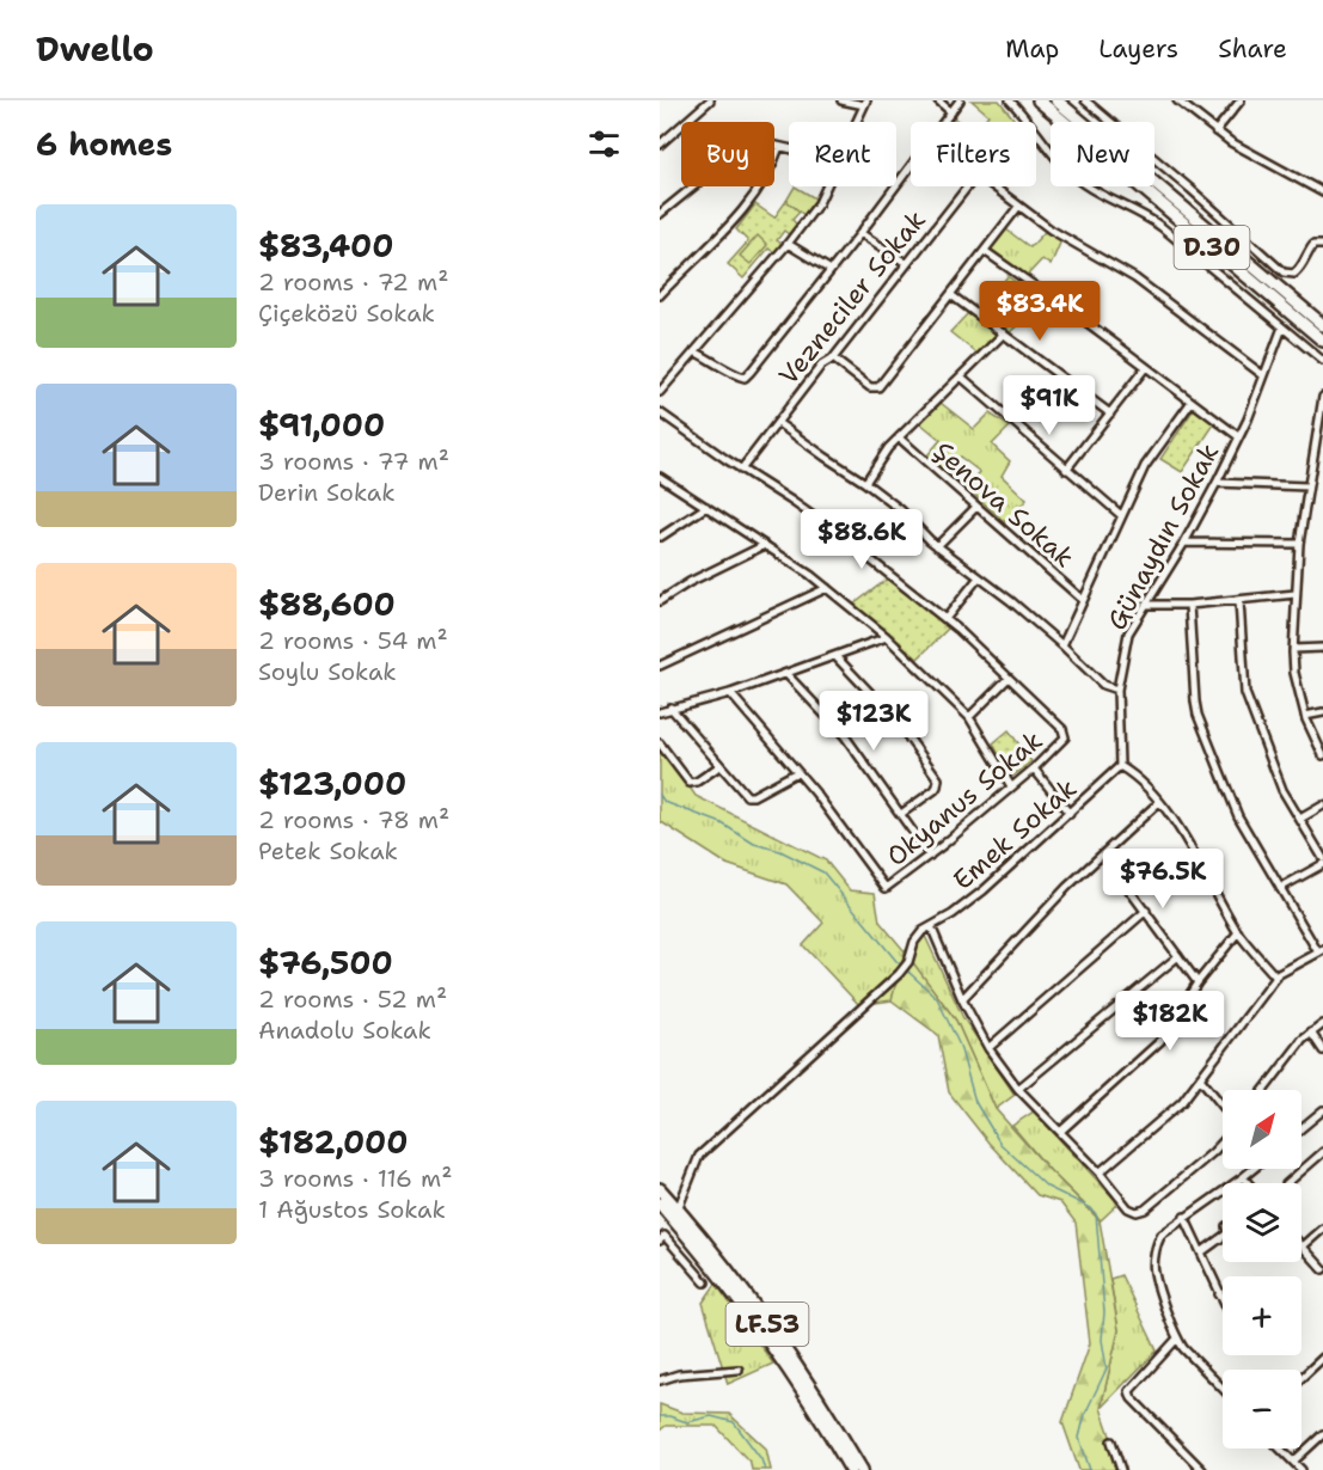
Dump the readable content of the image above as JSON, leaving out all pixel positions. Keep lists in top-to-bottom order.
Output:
{
  "streets": {
    "highway": ["D.30", "LF.53"],
    "street": [
      "Vezneciler Sokak",
      "Şenova Sokak",
      "Günaydın Sokak",
      "Okyanus Sokak",
      "Emek Sokak"
    ]
  },
  "crossings": [
    ["Günaydın Sokak", "Emek Sokak"]
  ],
  "north": "top right",
  "page": {
    "header": "Dwello",
    "nav": ["Map", "Layers", "Share"],
    "heading": "6 homes",
    "chip": [
      "Buy",
      "Rent",
      "Filters",
      "New"
    ],
    "list": [
      {
        "name": "$83,400",
        "note": "2 rooms · 72 m² · Çiçeközü Sokak"
      },
      {
        "name": "$91,000",
        "note": "3 rooms · 77 m² · Derin Sokak"
      },
      {
        "name": "$88,600",
        "note": "2 rooms · 54 m² · Soylu Sokak"
      },
      {
        "name": "$123,000",
        "note": "2 rooms · 78 m² · Petek Sokak"
      },
      {
        "name": "$76,500",
        "note": "2 rooms · 52 m² · Anadolu Sokak"
      },
      {
        "name": "$182,000",
        "note": "3 rooms · 116 m² · 1 Ağustos Sokak"
      }
    ],
    "price": [
      "$83.4K",
      "$91K",
      "$88.6K",
      "$123K",
      "$76.5K",
      "$182K"
    ],
    "map_buttons": ["+", "−"]
  }
}
